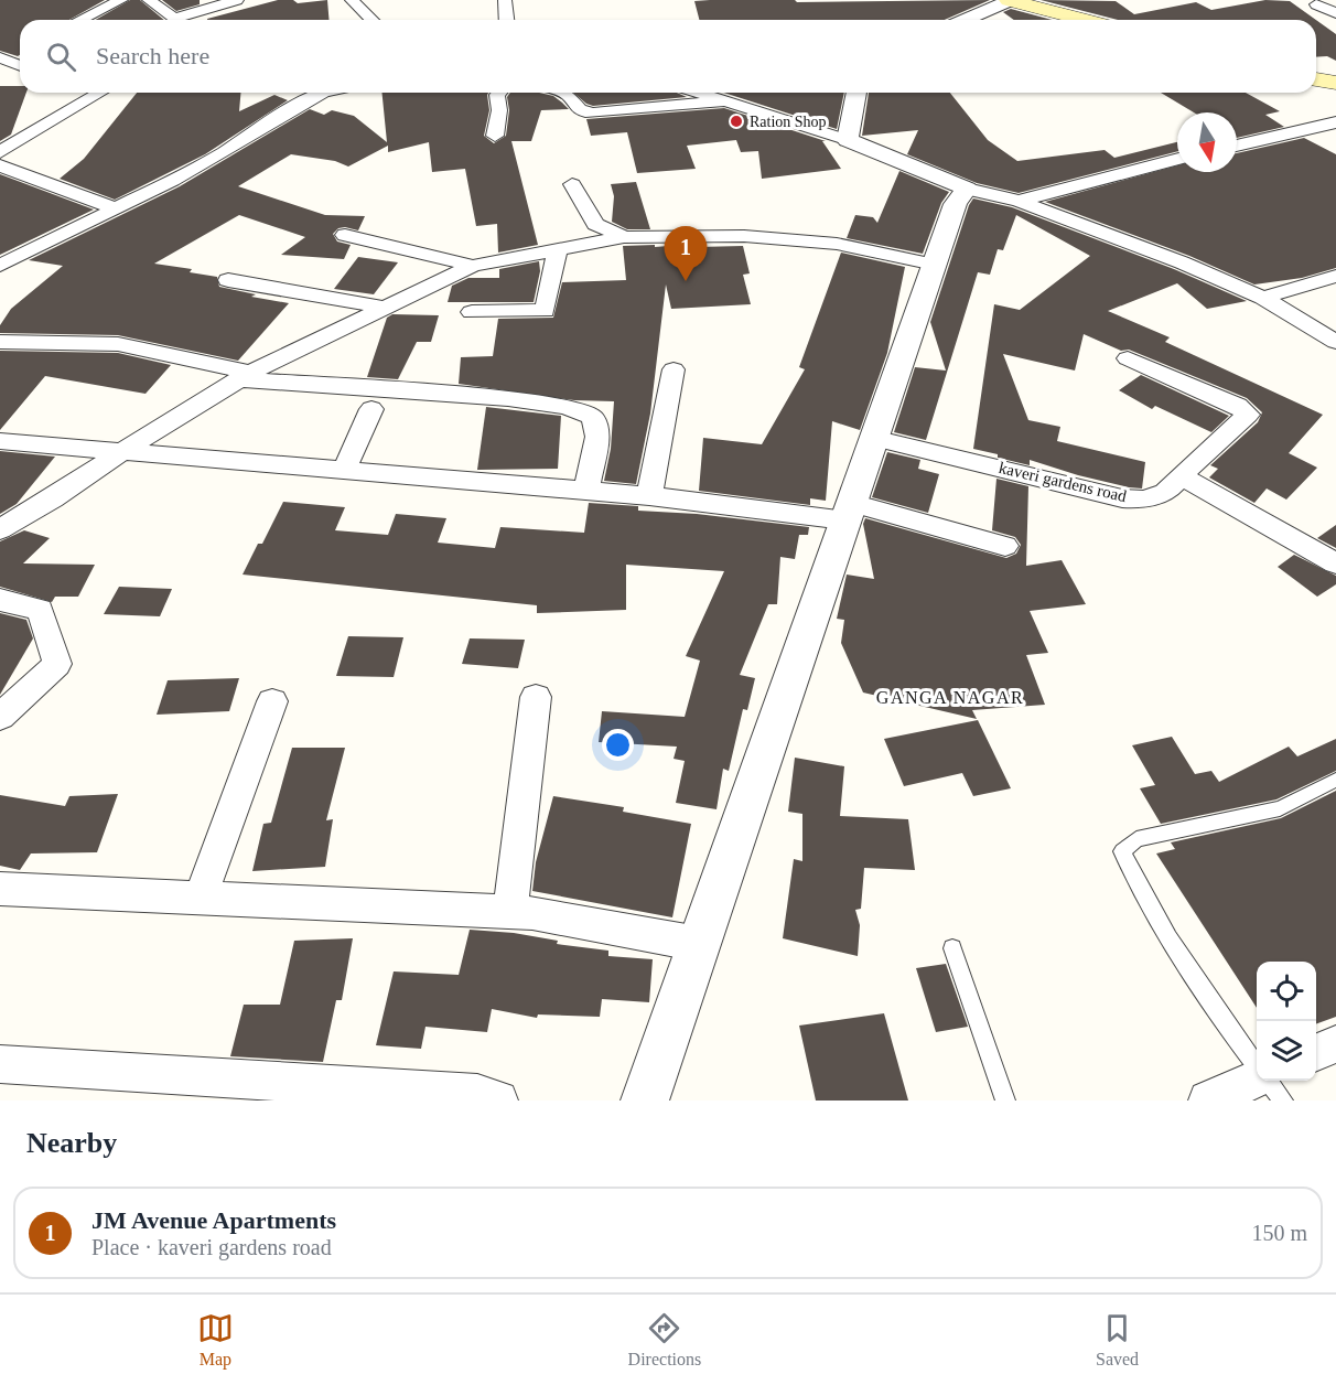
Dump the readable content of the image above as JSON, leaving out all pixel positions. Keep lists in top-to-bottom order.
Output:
{
  "streets": {
    "street": ["kaveri gardens road"]
  },
  "districts": ["GANGA NAGAR"],
  "places": ["Ration Shop"],
  "north": "bottom",
  "page": {
    "search": "Search here",
    "pins": "1",
    "heading": "Nearby",
    "list": [
      {
        "mark": "1",
        "name": "JM Avenue Apartments",
        "note": "Place · kaveri gardens road",
        "value": "150 m"
      }
    ],
    "nav": ["Map", "Directions", "Saved"]
  }
}
